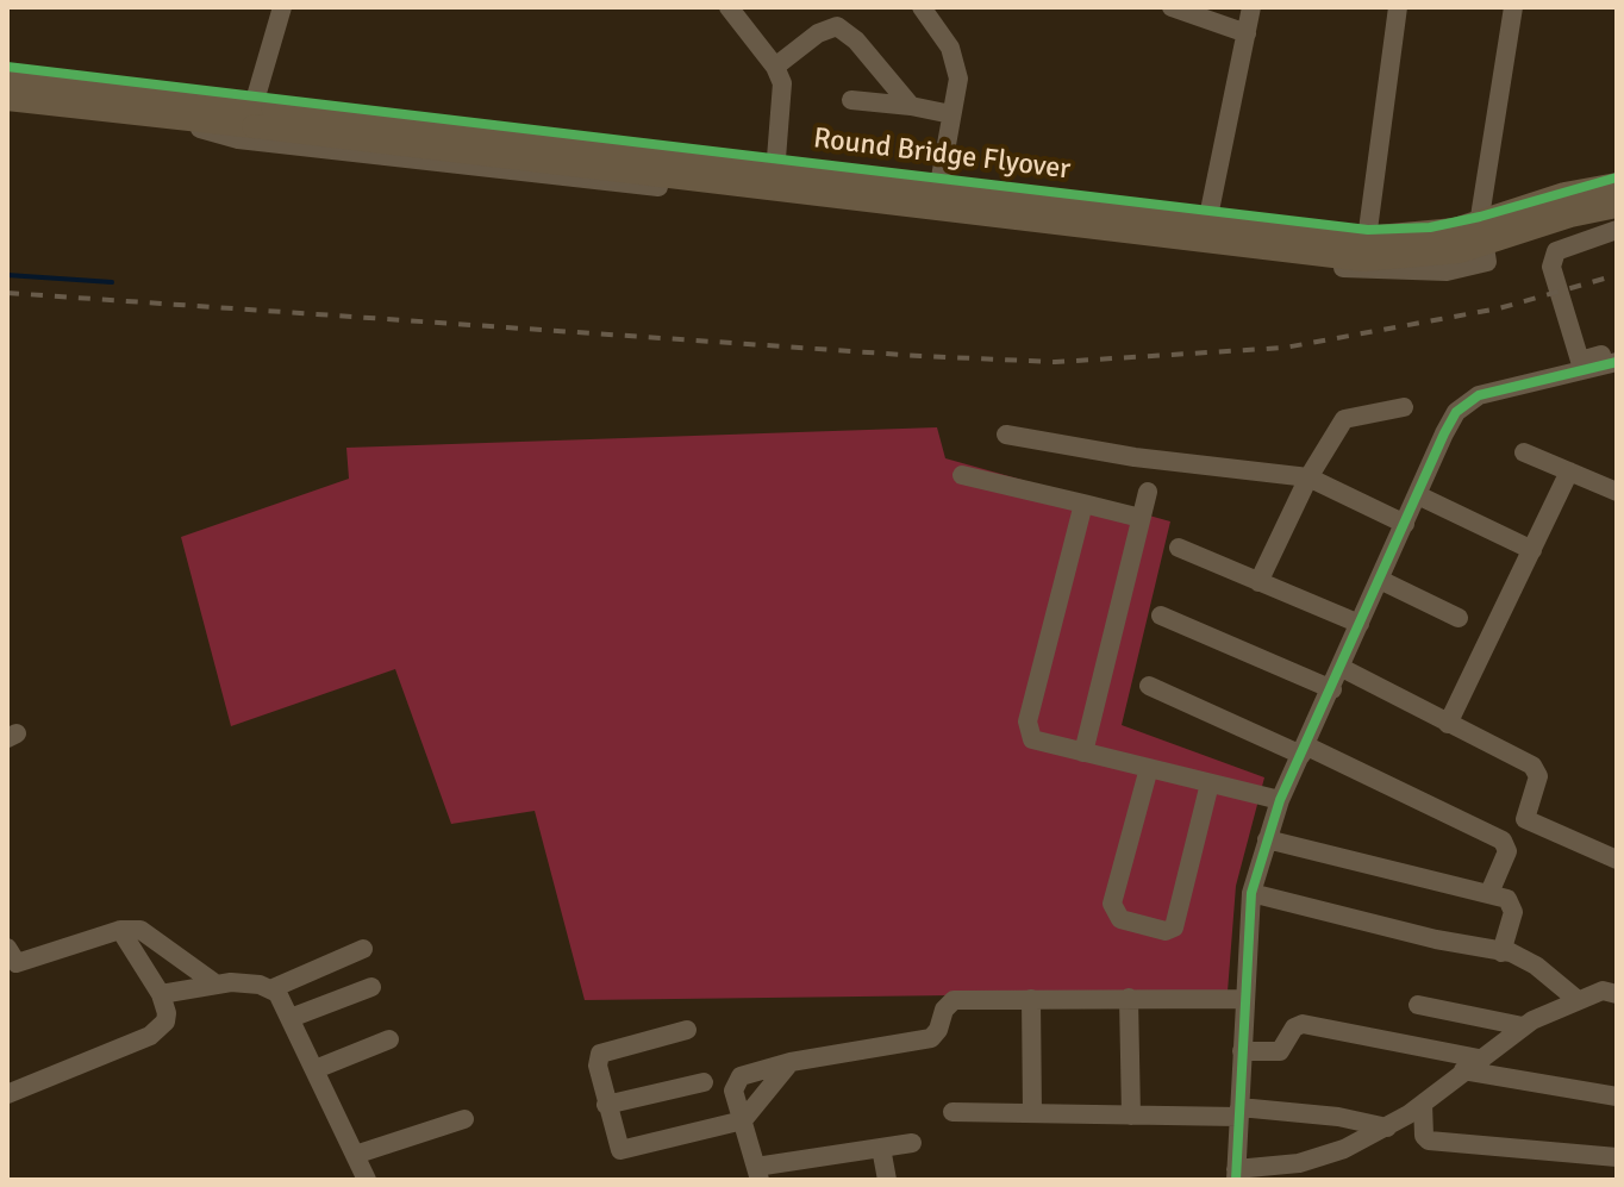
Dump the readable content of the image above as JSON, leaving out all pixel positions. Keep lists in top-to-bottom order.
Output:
{
  "streets": {
    "main road": ["Round Bridge Flyover"]
  }
}
